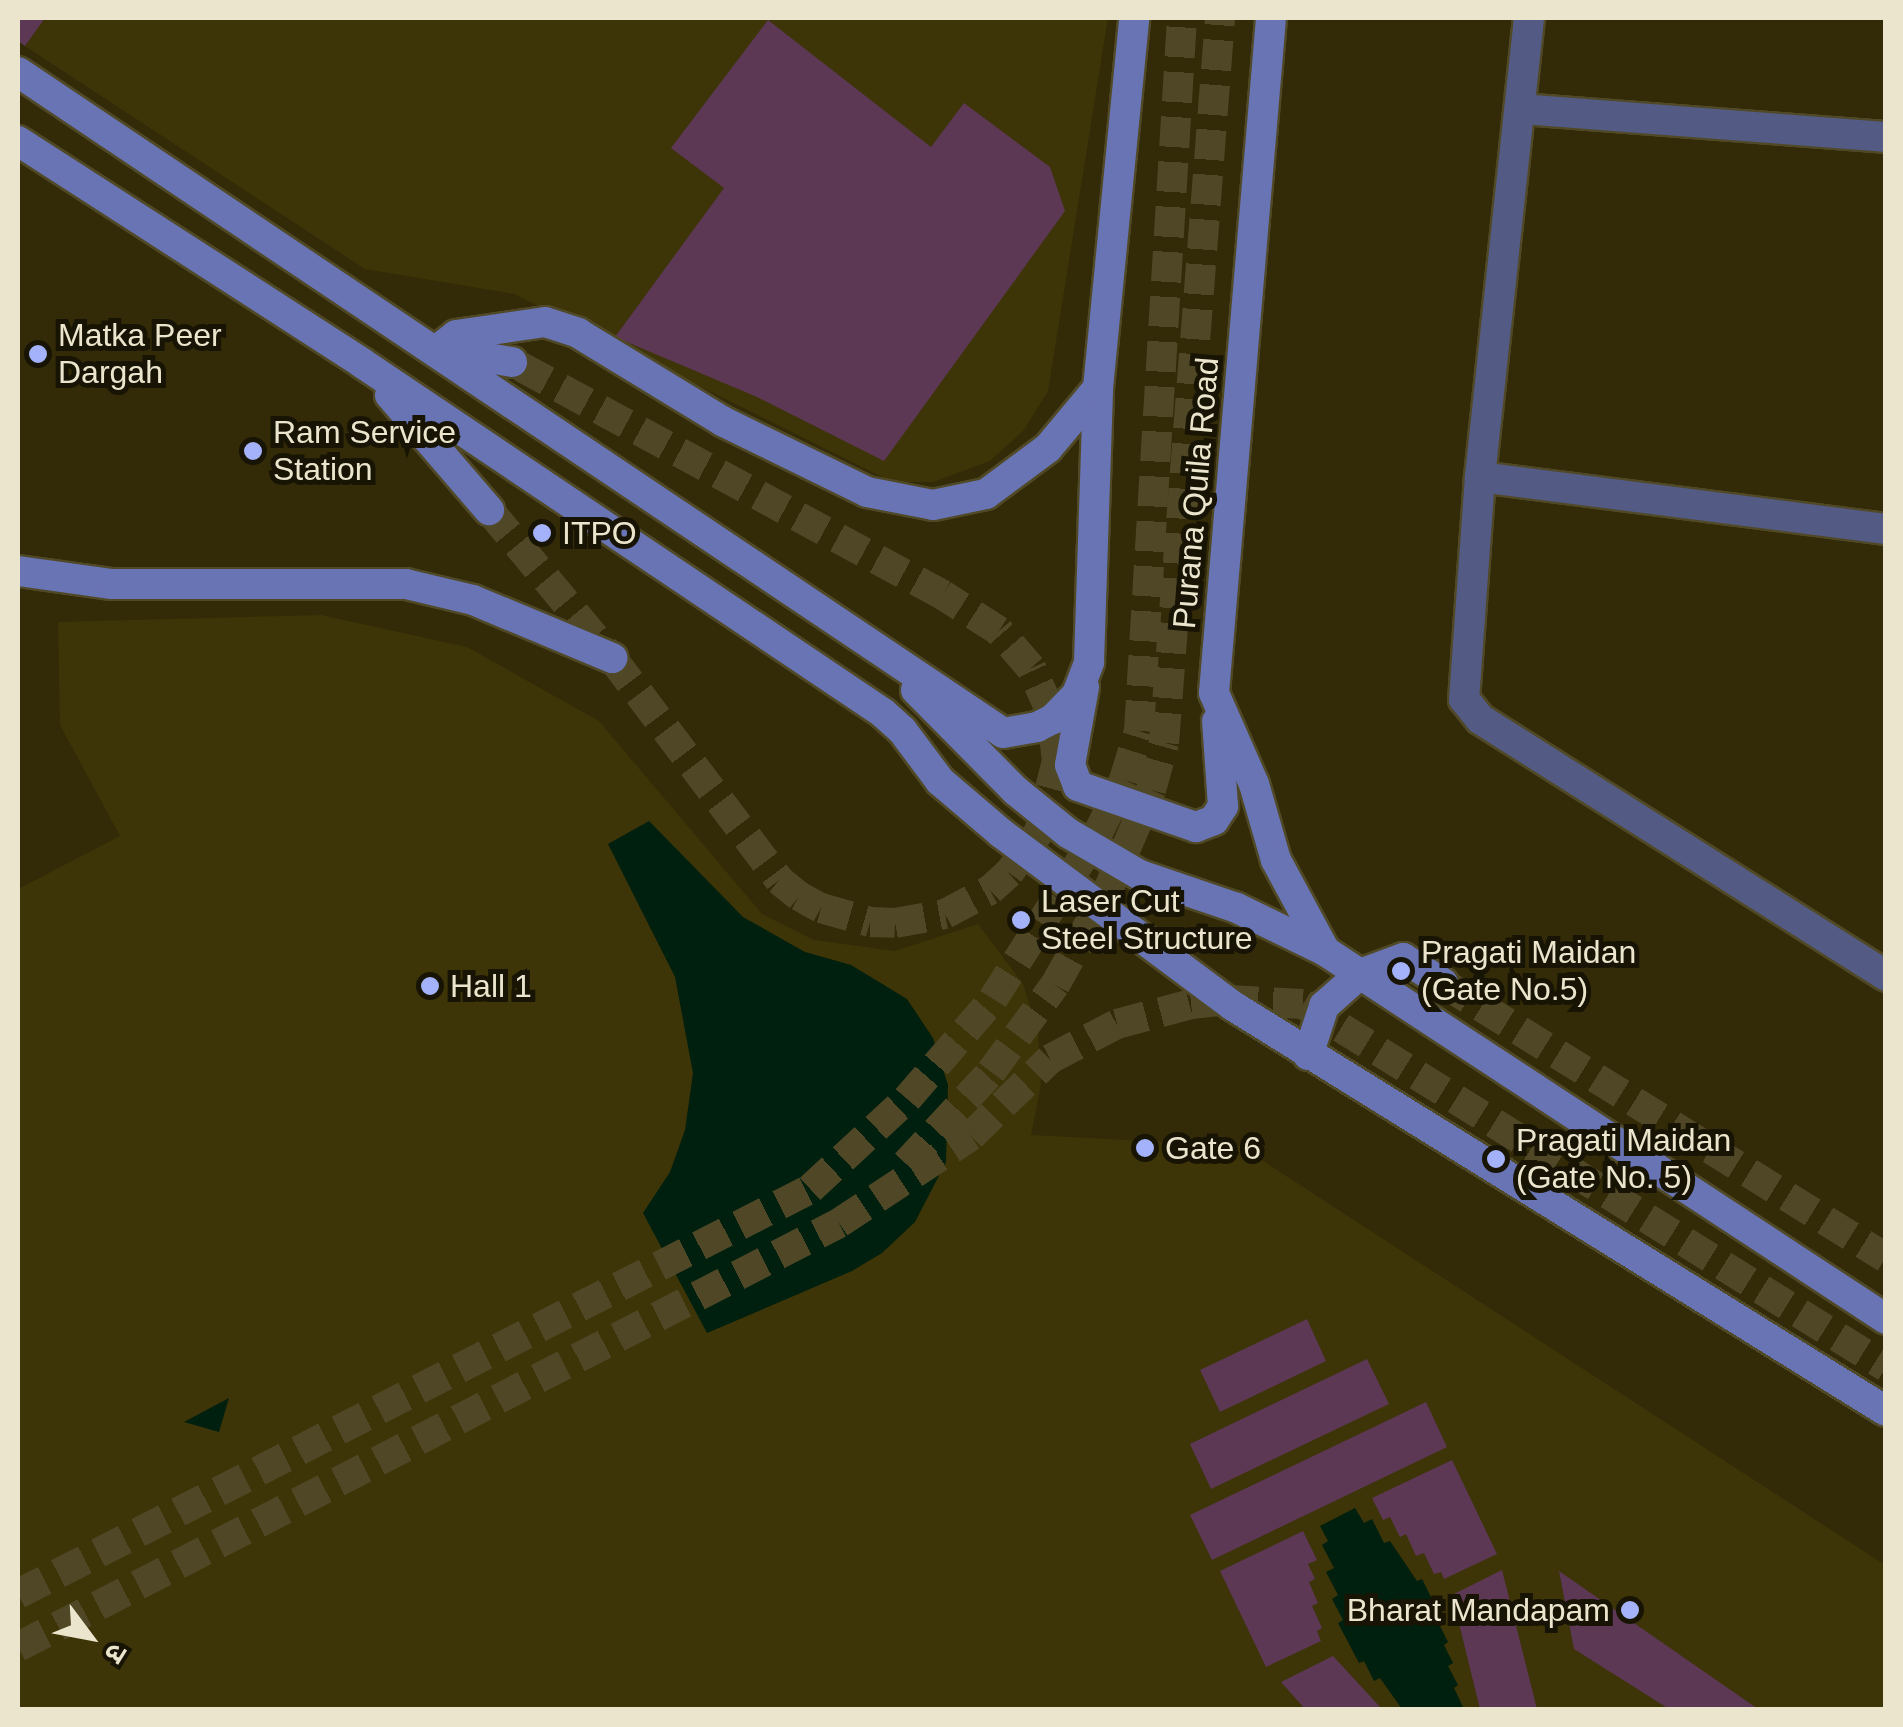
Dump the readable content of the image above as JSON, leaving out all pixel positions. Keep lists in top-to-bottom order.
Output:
{
  "streets": {
    "main road": ["Purana Quila Road"]
  },
  "places": [
    "Matka Peer Dargah",
    "Ram Service Station",
    "ITPO",
    "Laser Cut Steel Structure",
    "Pragati Maidan (Gate No.5)",
    "Hall 1",
    "Gate 6",
    "Pragati Maidan (Gate No. 5)",
    "Bharat Mandapam"
  ],
  "north": "bottom right"
}
